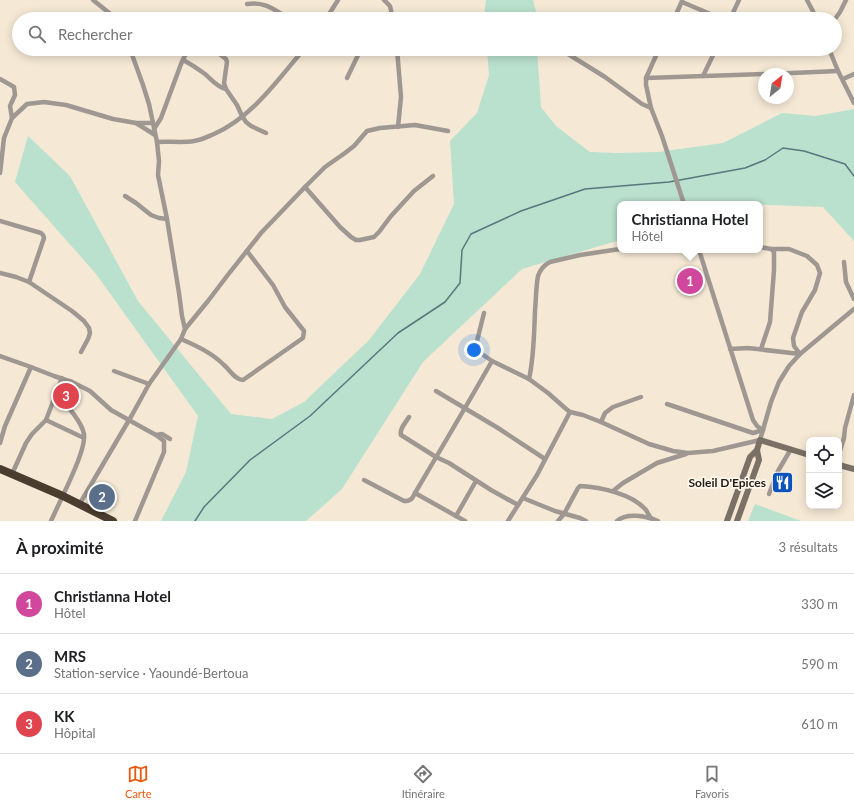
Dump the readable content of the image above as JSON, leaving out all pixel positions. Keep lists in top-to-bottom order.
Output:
{
  "places": {
    "restaurant": ["Soleil D'Epices"]
  },
  "north": "top right",
  "page": {
    "search": "Rechercher",
    "popup": ["Christianna Hotel", "Hôtel"],
    "pins": ["1", "3", "2"],
    "heading": ["À proximité", "3 résultats"],
    "list": [
      {
        "mark": "1",
        "name": "Christianna Hotel",
        "note": "Hôtel",
        "value": "330 m"
      },
      {
        "mark": "2",
        "name": "MRS",
        "note": "Station-service · Yaoundé-Bertoua",
        "value": "590 m"
      },
      {
        "mark": "3",
        "name": "KK",
        "note": "Hôpital",
        "value": "610 m"
      }
    ],
    "nav": ["Carte", "Itinéraire", "Favoris"]
  }
}
